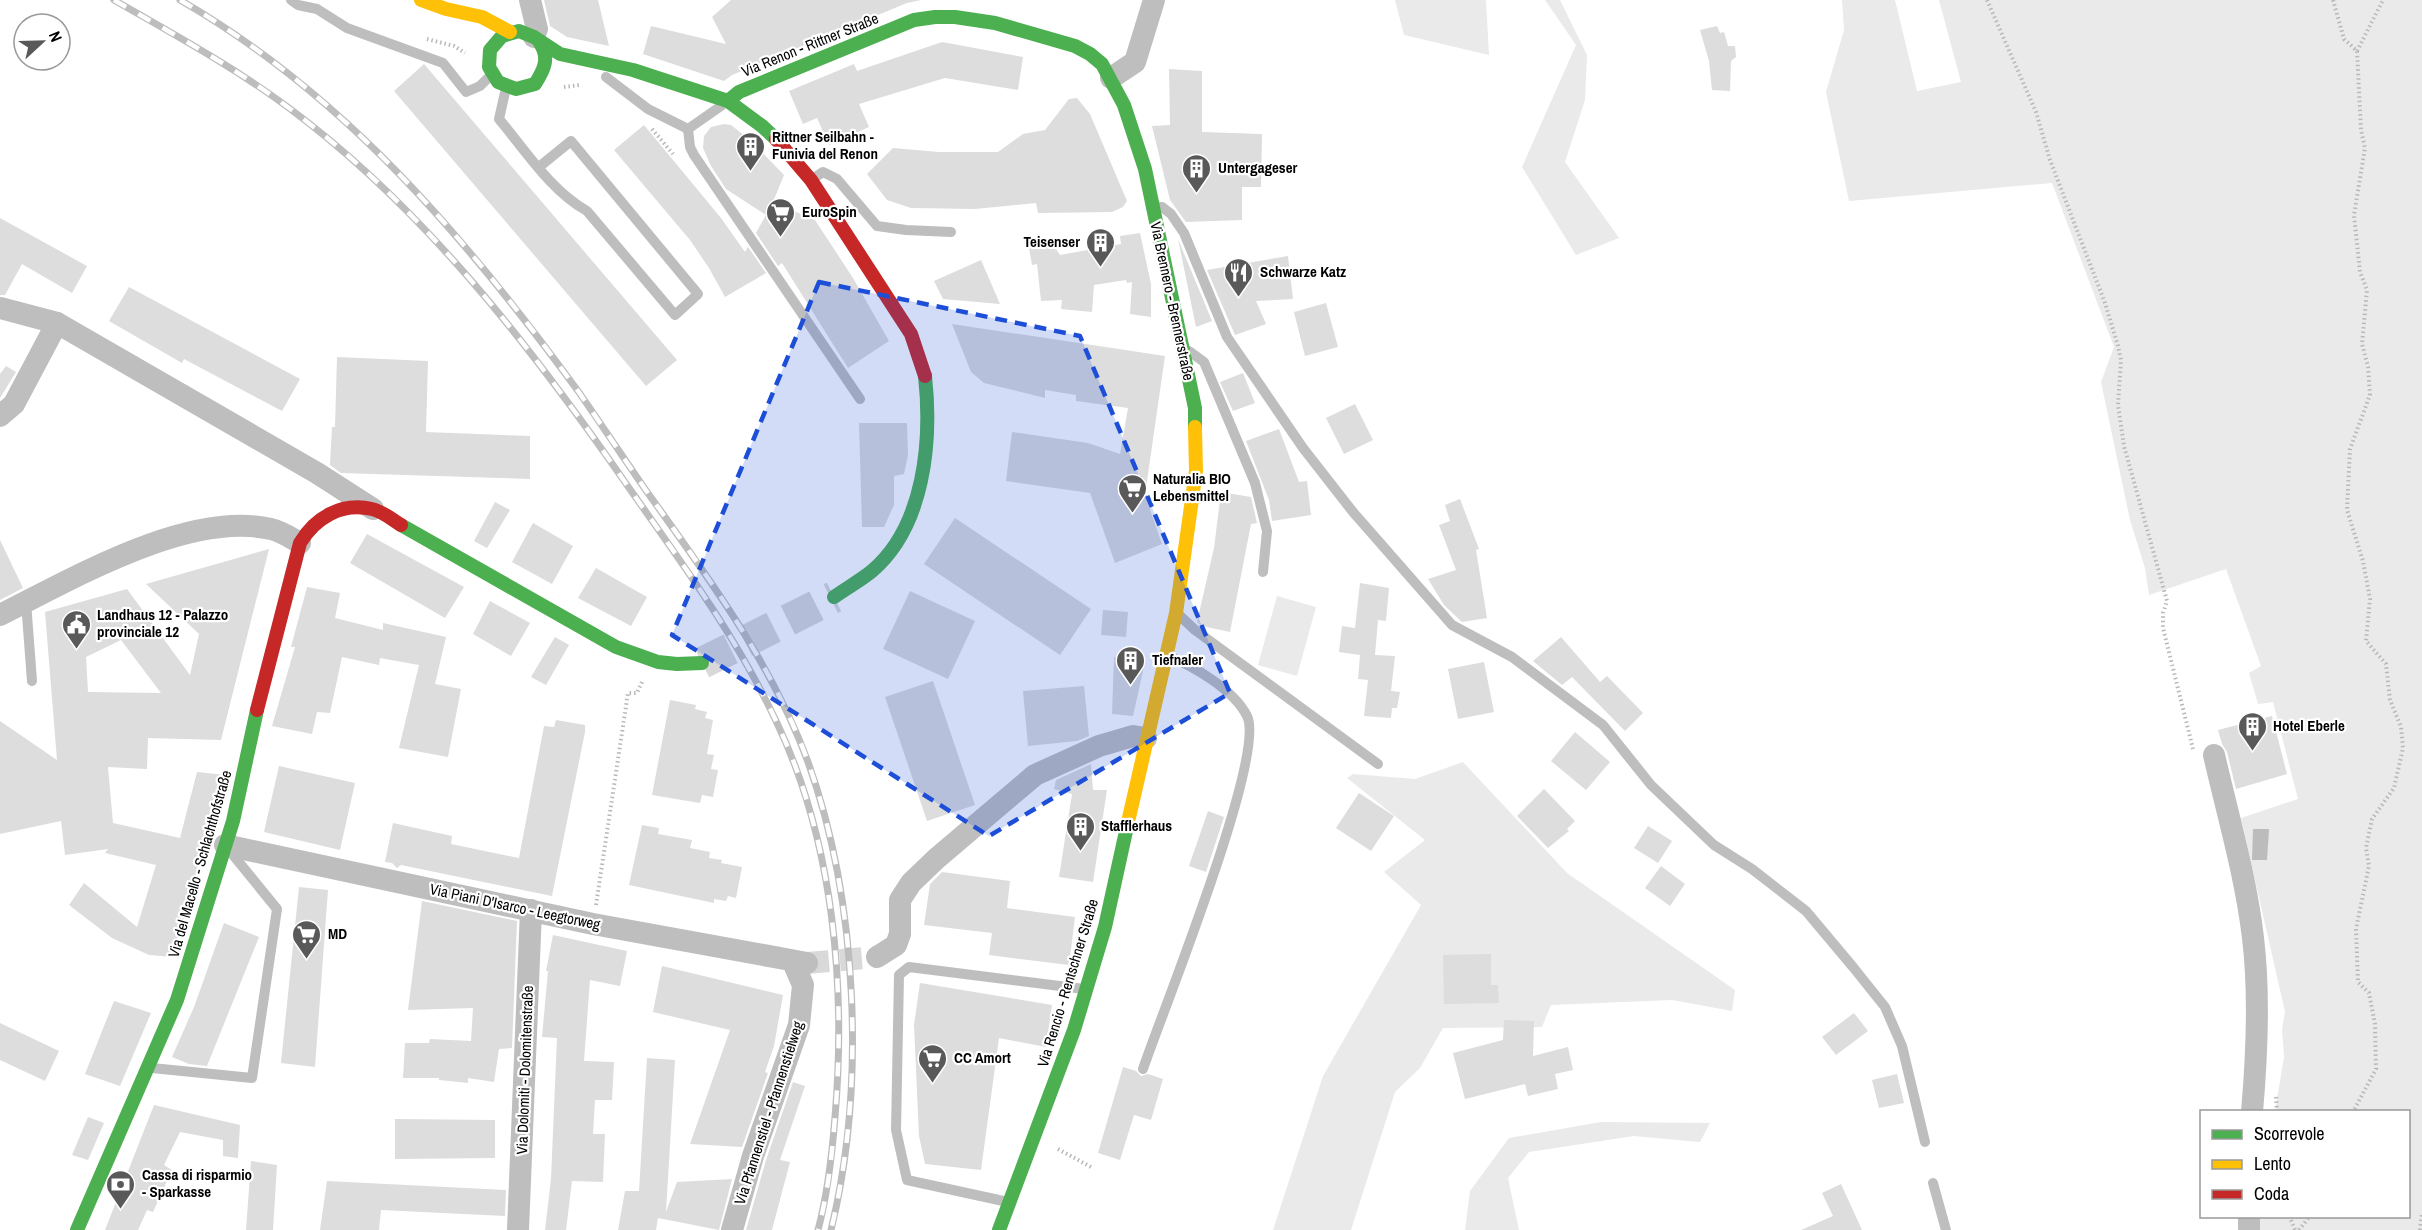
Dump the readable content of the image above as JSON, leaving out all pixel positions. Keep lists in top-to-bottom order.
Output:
{
  "streets": {
    "street": [
      "Via Renon - Rittner Straße",
      "Via Brennero - Brennerstraße",
      "Via del Macello - Schlachthofstraße",
      "Via Piani D'Isarco - Leegtorweg",
      "Via Rencio - Rentschner Straße",
      "Via Dolomiti - Dolomitenstraße",
      "Via Pfannenstiel - Pfannenstielweg"
    ]
  },
  "crossings": [
    ["Via Renon - Rittner Straße", "Via Brennero - Brennerstraße"],
    ["Via Brennero - Brennerstraße", "Via Rencio - Rentschner Straße"],
    ["Via del Macello - Schlachthofstraße", "Via Piani D'Isarco - Leegtorweg"],
    ["Via Piani D'Isarco - Leegtorweg", "Via Dolomiti - Dolomitenstraße"],
    ["Via Piani D'Isarco - Leegtorweg", "Via Pfannenstiel - Pfannenstielweg"]
  ],
  "places": {
    "building": [
      "Rittner Seilbahn - Funivia del Renon",
      "Untergageser",
      "Teisenser",
      "Tiefnaler",
      "Hotel Eberle",
      "Stafflerhaus"
    ],
    "supermarket": [
      "EuroSpin",
      "Naturalia BIO Lebensmittel",
      "MD",
      "CC Amort"
    ],
    "restaurant": ["Schwarze Katz"],
    "public building": ["Landhaus 12 - Palazzo provinciale 12"],
    "bank": ["Cassa di risparmio - Sparkasse"]
  },
  "legend": ["Scorrevole", "Lento", "Coda"],
  "north": "right"
}
